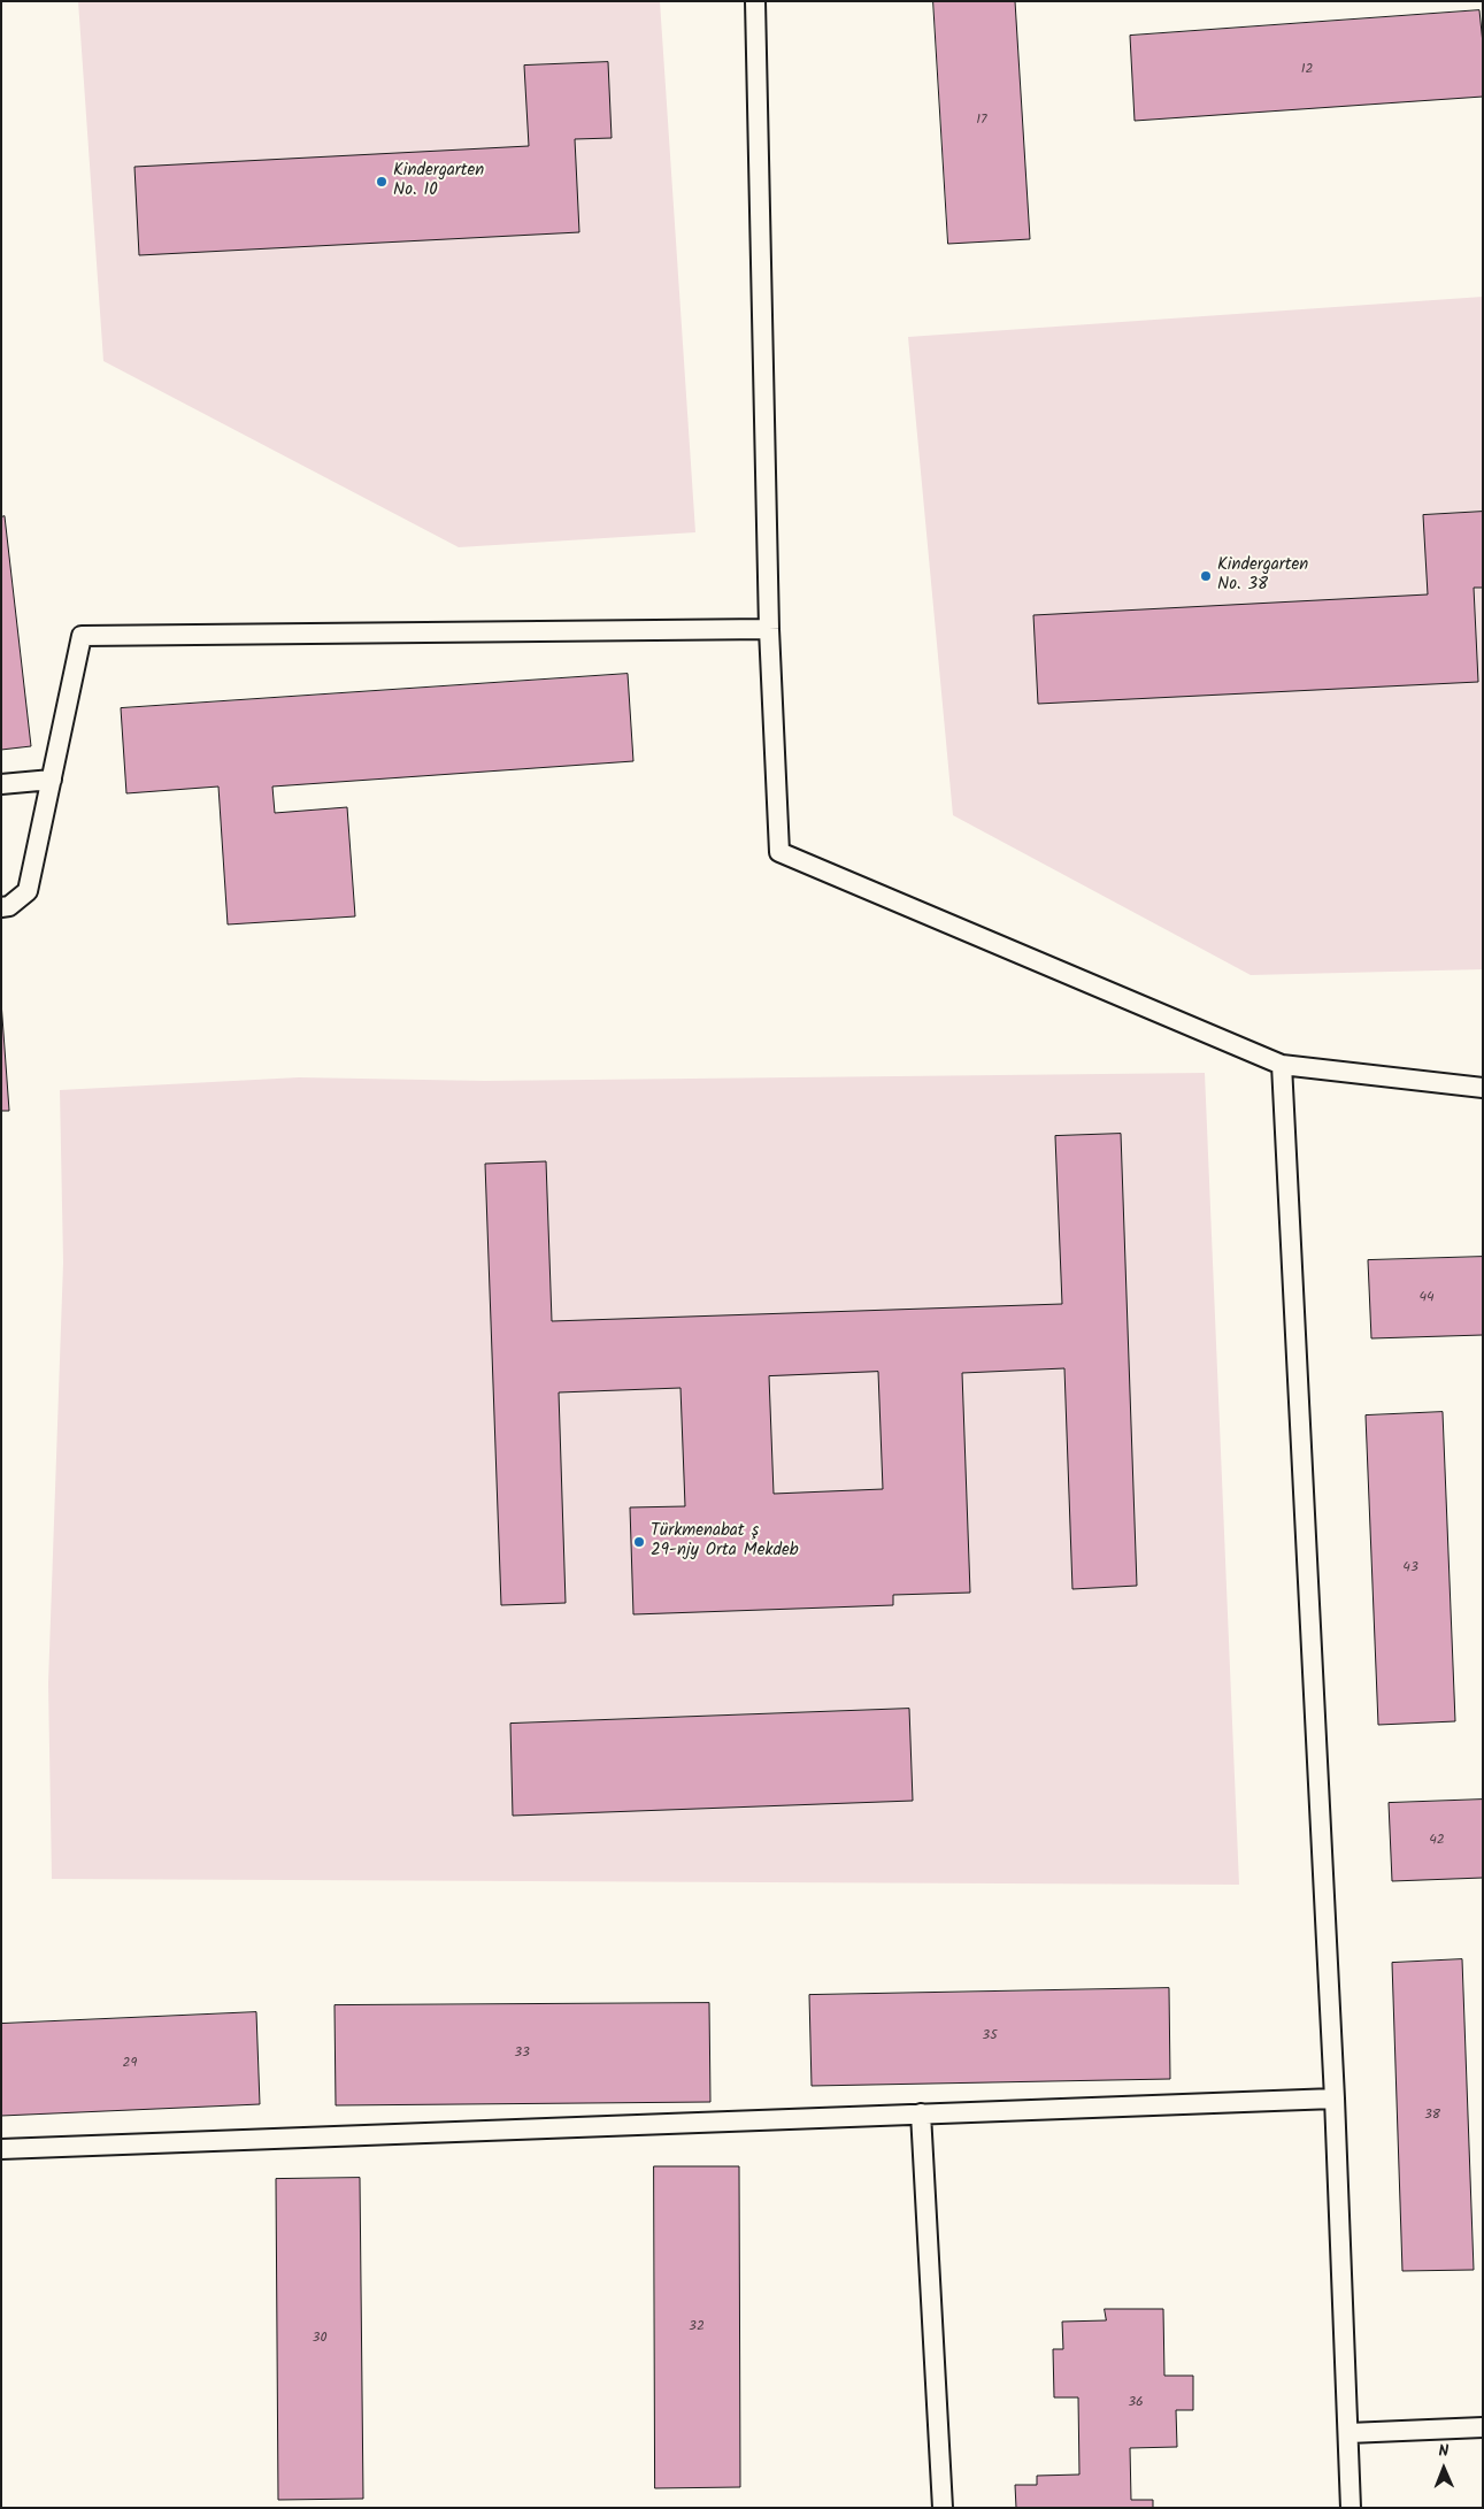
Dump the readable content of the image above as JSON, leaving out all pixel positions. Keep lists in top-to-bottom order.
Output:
{
  "places": ["Kindergarten No. 10", "Kindergarten No. 38", "Türkmenabat ş 29-njy Orta Mekdeb"],
  "house_numbers": [
    "12",
    "17",
    "44",
    "43",
    "42",
    "35",
    "33",
    "29",
    "38",
    "32",
    "30",
    "36"
  ],
  "north": "top"
}
